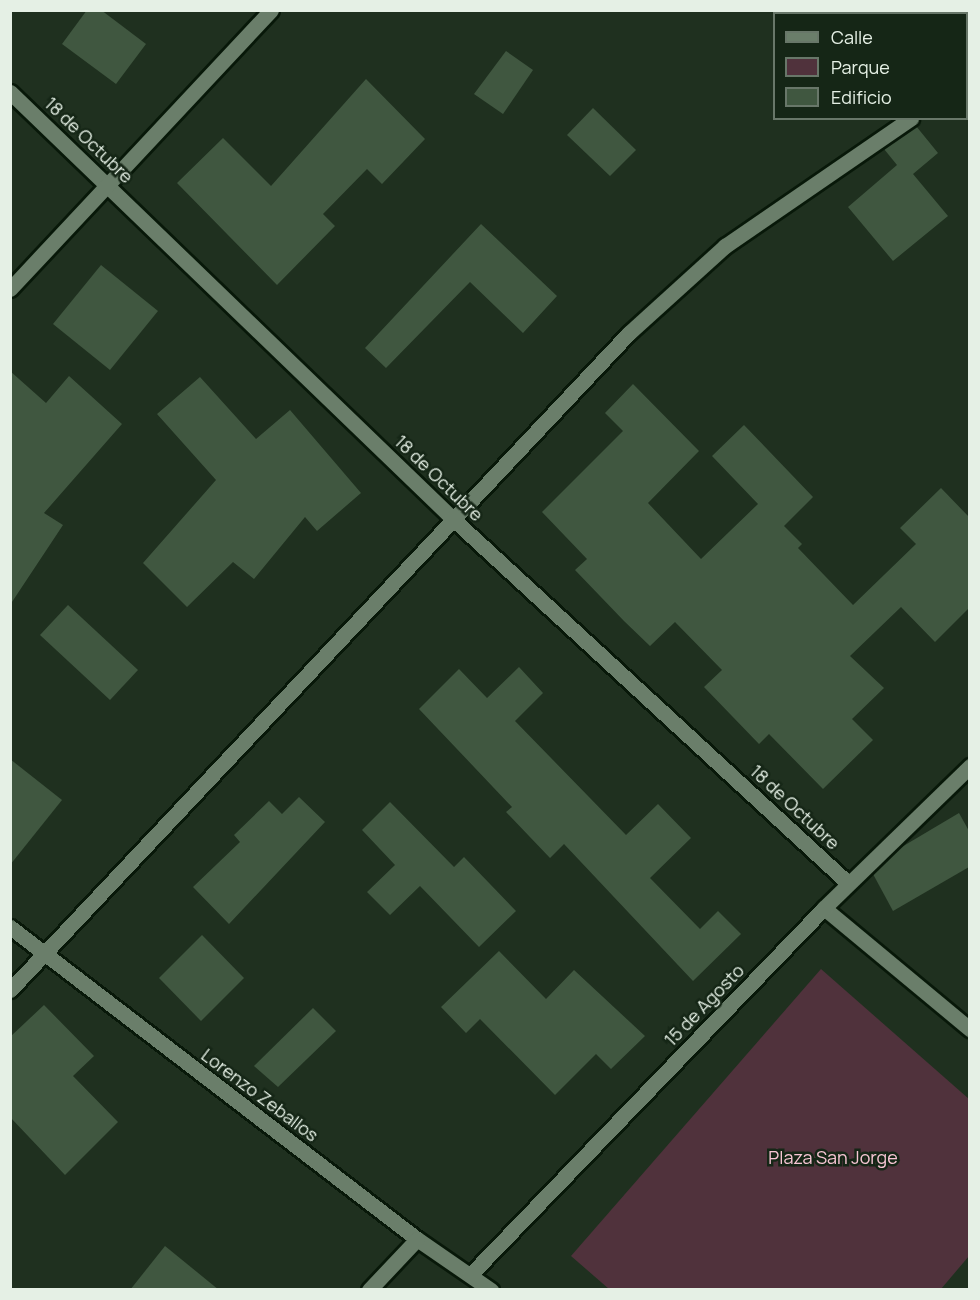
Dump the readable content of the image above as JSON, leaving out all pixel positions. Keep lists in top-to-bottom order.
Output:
{
  "streets": {
    "street": ["18 de Octubre", "15 de Agosto", "Lorenzo Zeballos"]
  },
  "crossings": [
    ["18 de Octubre", "15 de Agosto"],
    ["15 de Agosto", "Lorenzo Zeballos"]
  ],
  "parks": ["Plaza San Jorge"],
  "legend": ["Calle", "Parque", "Edificio"]
}
